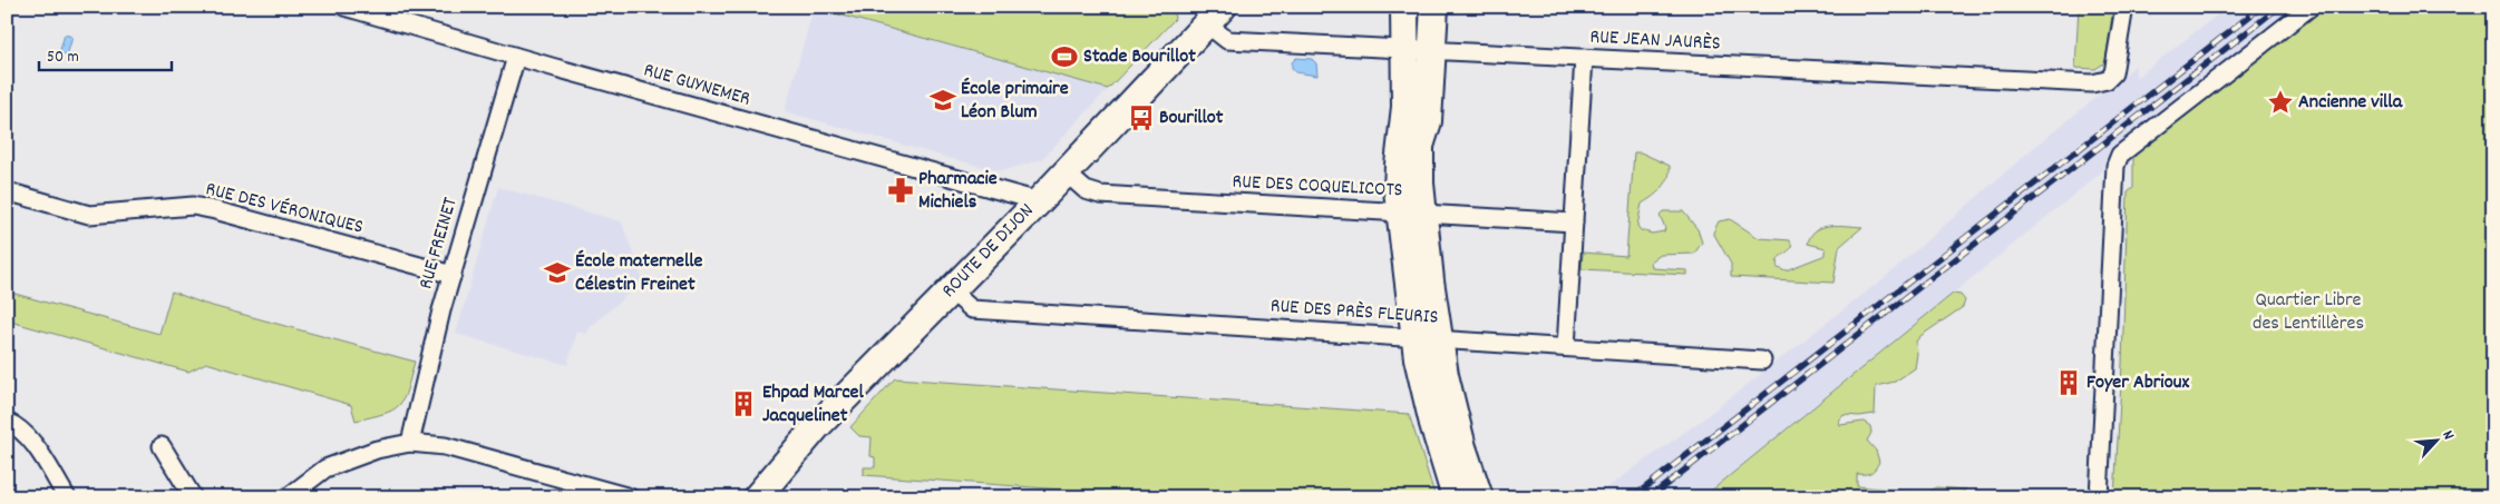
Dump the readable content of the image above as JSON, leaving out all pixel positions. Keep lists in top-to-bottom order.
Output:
{
  "streets": {
    "main road": ["ROUTE DE DIJON"],
    "street": [
      "RUE JEAN JAURÈS",
      "RUE GUYNEMER",
      "RUE DES COQUELICOTS",
      "RUE DES VÉRONIQUES",
      "RUE FREINET",
      "RUE DES PRÈS FLEURIS"
    ]
  },
  "crossings": [
    ["RUE JEAN JAURÈS", "ROUTE DE DIJON"],
    ["RUE GUYNEMER", "RUE FREINET"],
    ["RUE GUYNEMER", "ROUTE DE DIJON"],
    ["RUE DES COQUELICOTS", "ROUTE DE DIJON"],
    ["RUE DES VÉRONIQUES", "RUE FREINET"],
    ["ROUTE DE DIJON", "RUE DES PRÈS FLEURIS"]
  ],
  "parks": ["Quartier Libre des Lentillères"],
  "places": {
    "sports": ["Stade Bourillot"],
    "school or university": ["École primaire Léon Blum", "École maternelle Célestin Freinet"],
    "place": ["Ancienne villa"],
    "bus stop": ["Bourillot"],
    "pharmacy": ["Pharmacie Michiels"],
    "building": ["Foyer Abrioux", "Ehpad Marcel Jacquelinet"]
  },
  "scale_bar": "50 m",
  "north": "top right"
}
